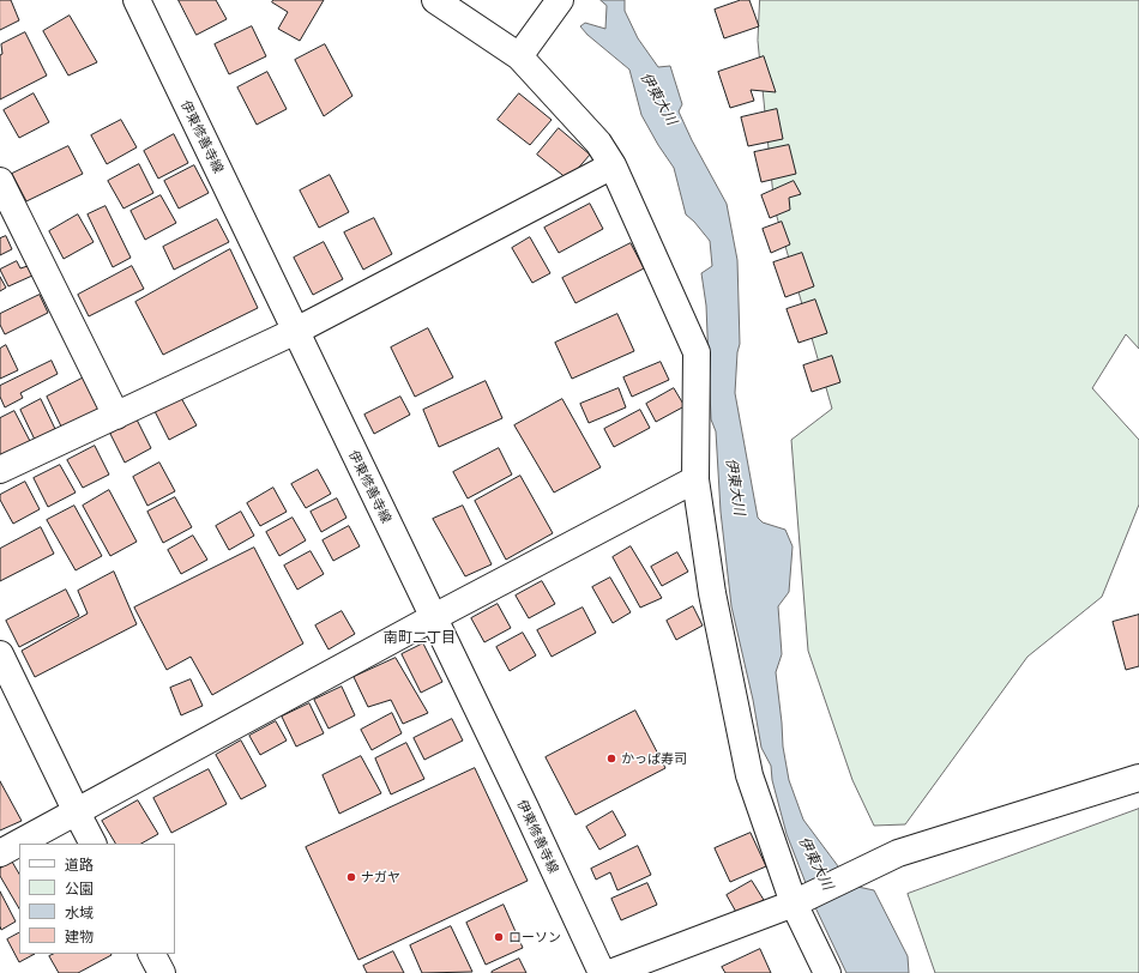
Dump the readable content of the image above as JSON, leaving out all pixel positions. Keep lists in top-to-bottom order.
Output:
{
  "streets": {
    "street": ["伊東修善寺線"]
  },
  "districts": ["南町二丁目"],
  "water": ["伊東大川"],
  "places": ["かっぱ寿司", "ナガヤ", "ローソン"],
  "legend": [
    "道路",
    "公園",
    "水域",
    "建物"
  ]
}
